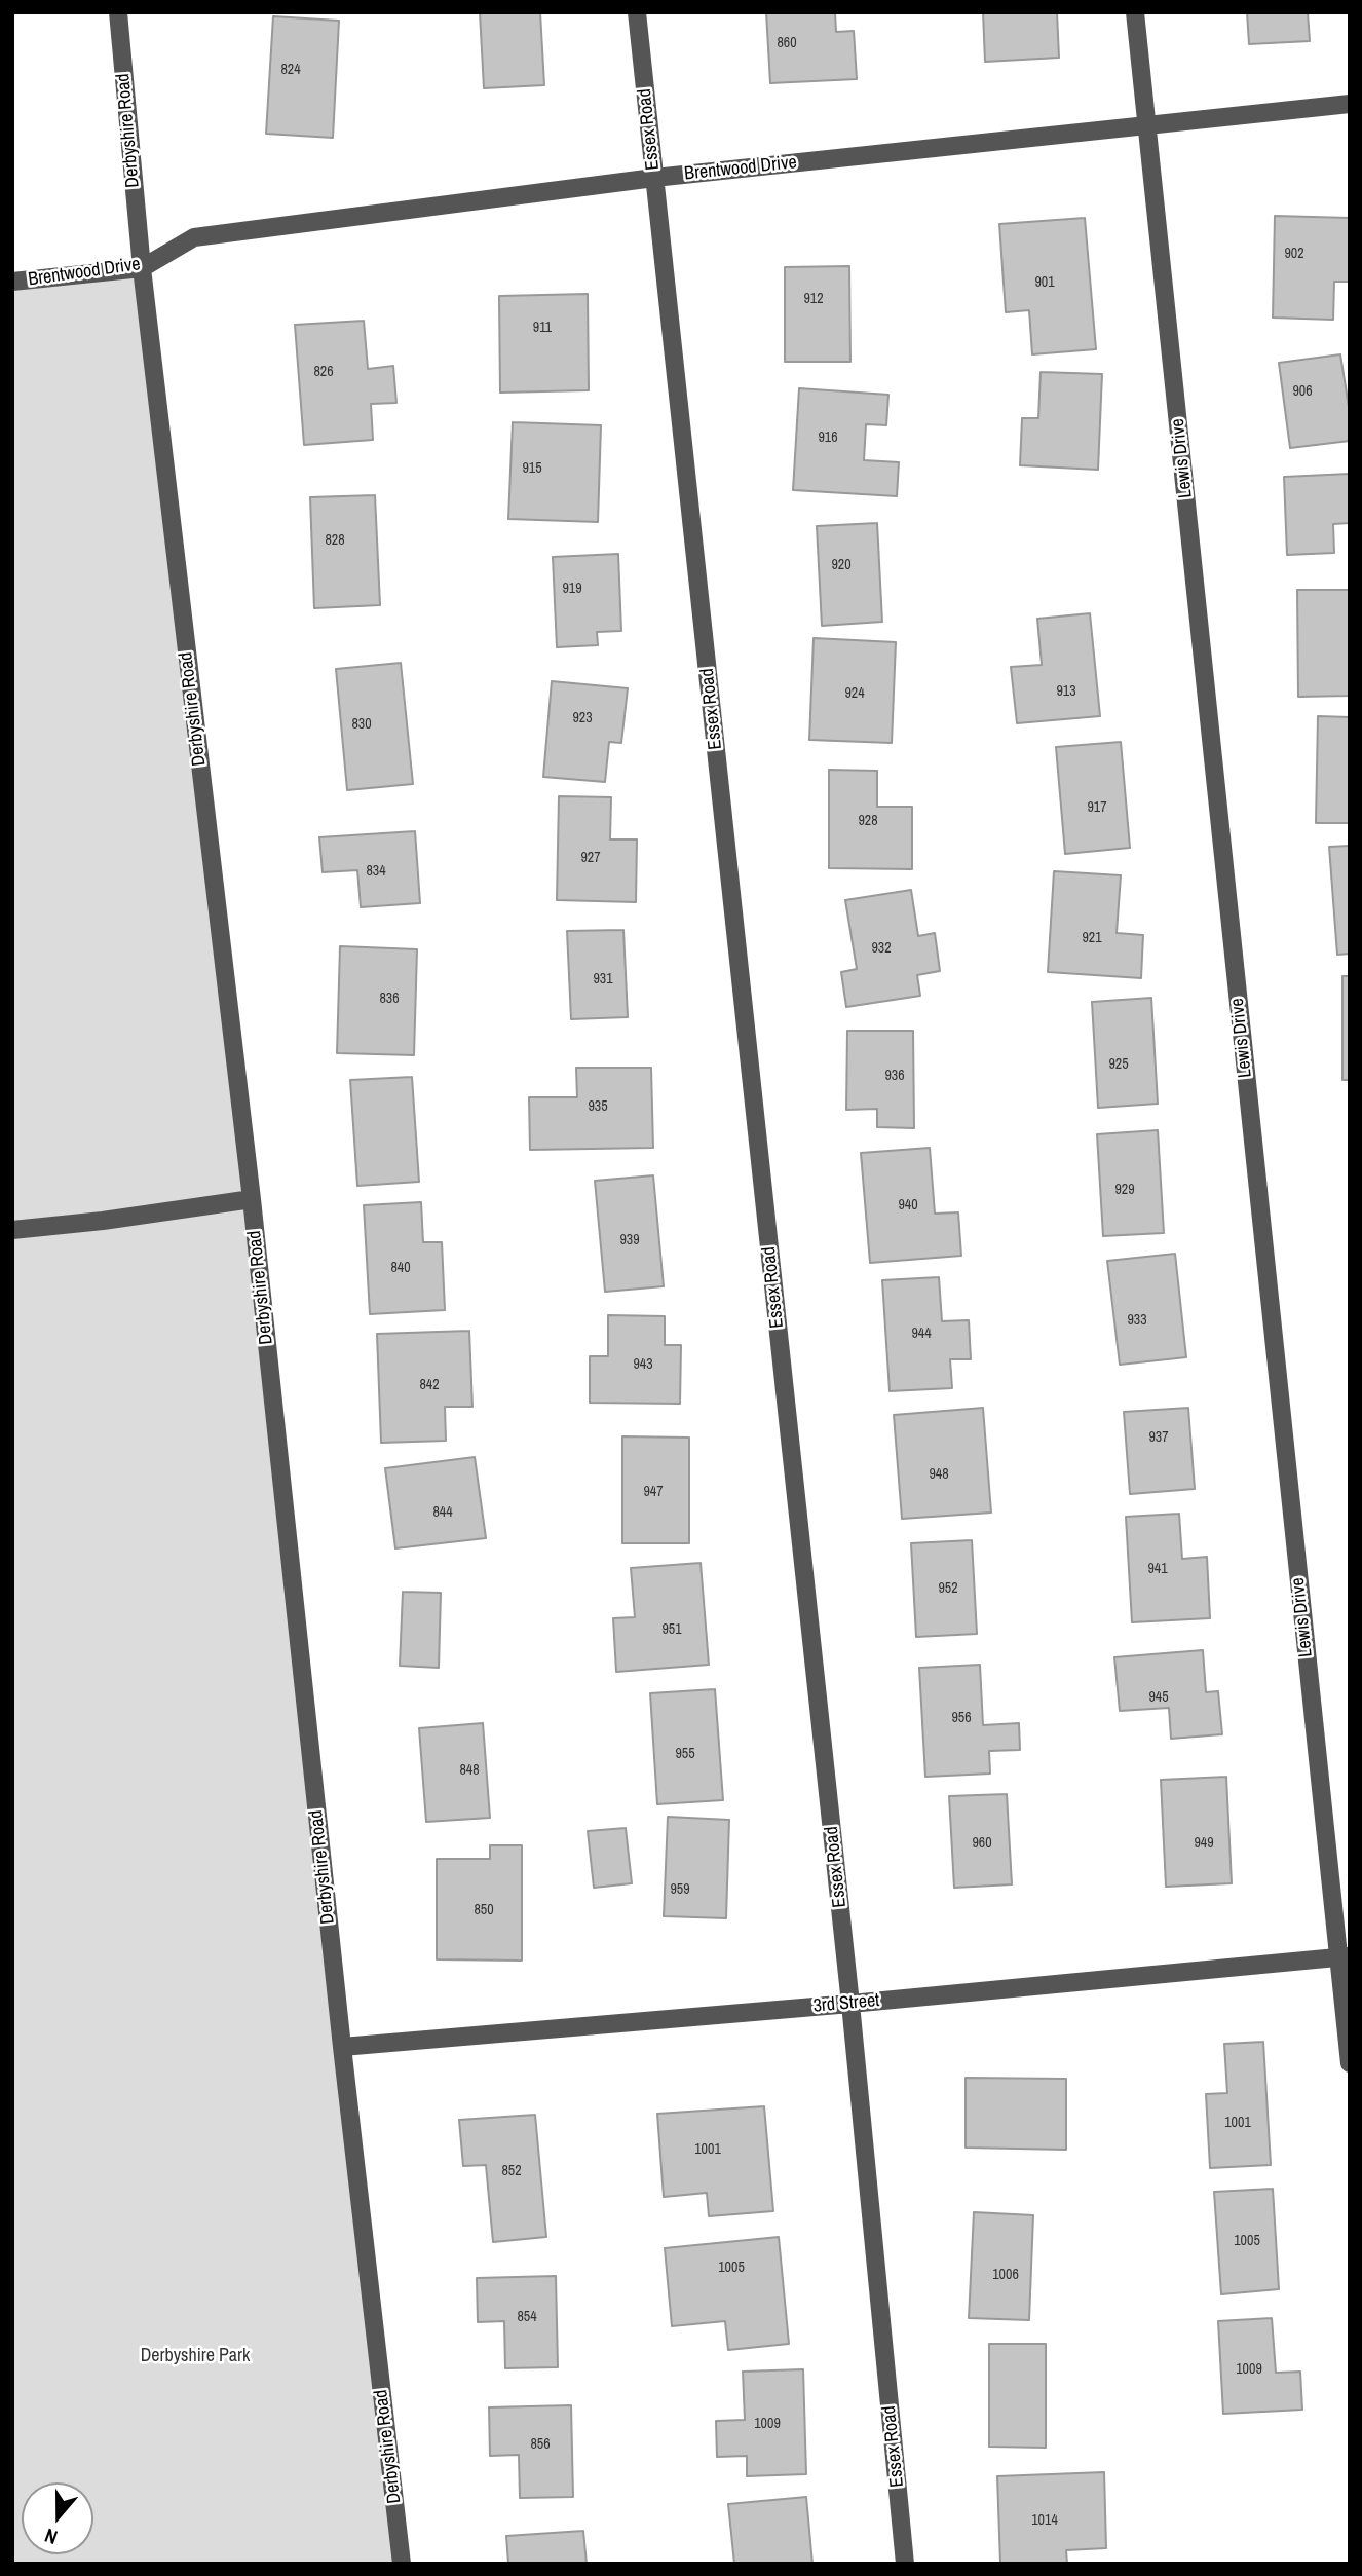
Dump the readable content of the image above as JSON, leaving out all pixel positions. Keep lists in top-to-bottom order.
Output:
{
  "streets": {
    "street": [
      "Essex Road",
      "Derbyshire Road",
      "Brentwood Drive",
      "Lewis Drive",
      "3rd Street"
    ]
  },
  "crossings": [
    ["Essex Road", "Brentwood Drive"],
    ["Essex Road", "3rd Street"],
    ["Derbyshire Road", "Brentwood Drive"],
    ["Derbyshire Road", "3rd Street"],
    ["Brentwood Drive", "Lewis Drive"],
    ["Lewis Drive", "3rd Street"]
  ],
  "parks": ["Derbyshire Park"],
  "house_numbers": [
    "860",
    "824",
    "902",
    "901",
    "912",
    "911",
    "826",
    "906",
    "916",
    "915",
    "828",
    "920",
    "919",
    "913",
    "924",
    "923",
    "830",
    "917",
    "928",
    "927",
    "834",
    "921",
    "932",
    "931",
    "836",
    "925",
    "936",
    "935",
    "929",
    "940",
    "939",
    "840",
    "933",
    "944",
    "943",
    "842",
    "937",
    "948",
    "947",
    "844",
    "941",
    "952",
    "951",
    "945",
    "956",
    "955",
    "848",
    "960",
    "949",
    "959",
    "850",
    "1001",
    "1001",
    "852",
    "1005",
    "1005",
    "1006",
    "854",
    "1009",
    "1009",
    "856",
    "1014"
  ],
  "north": "bottom"
}
